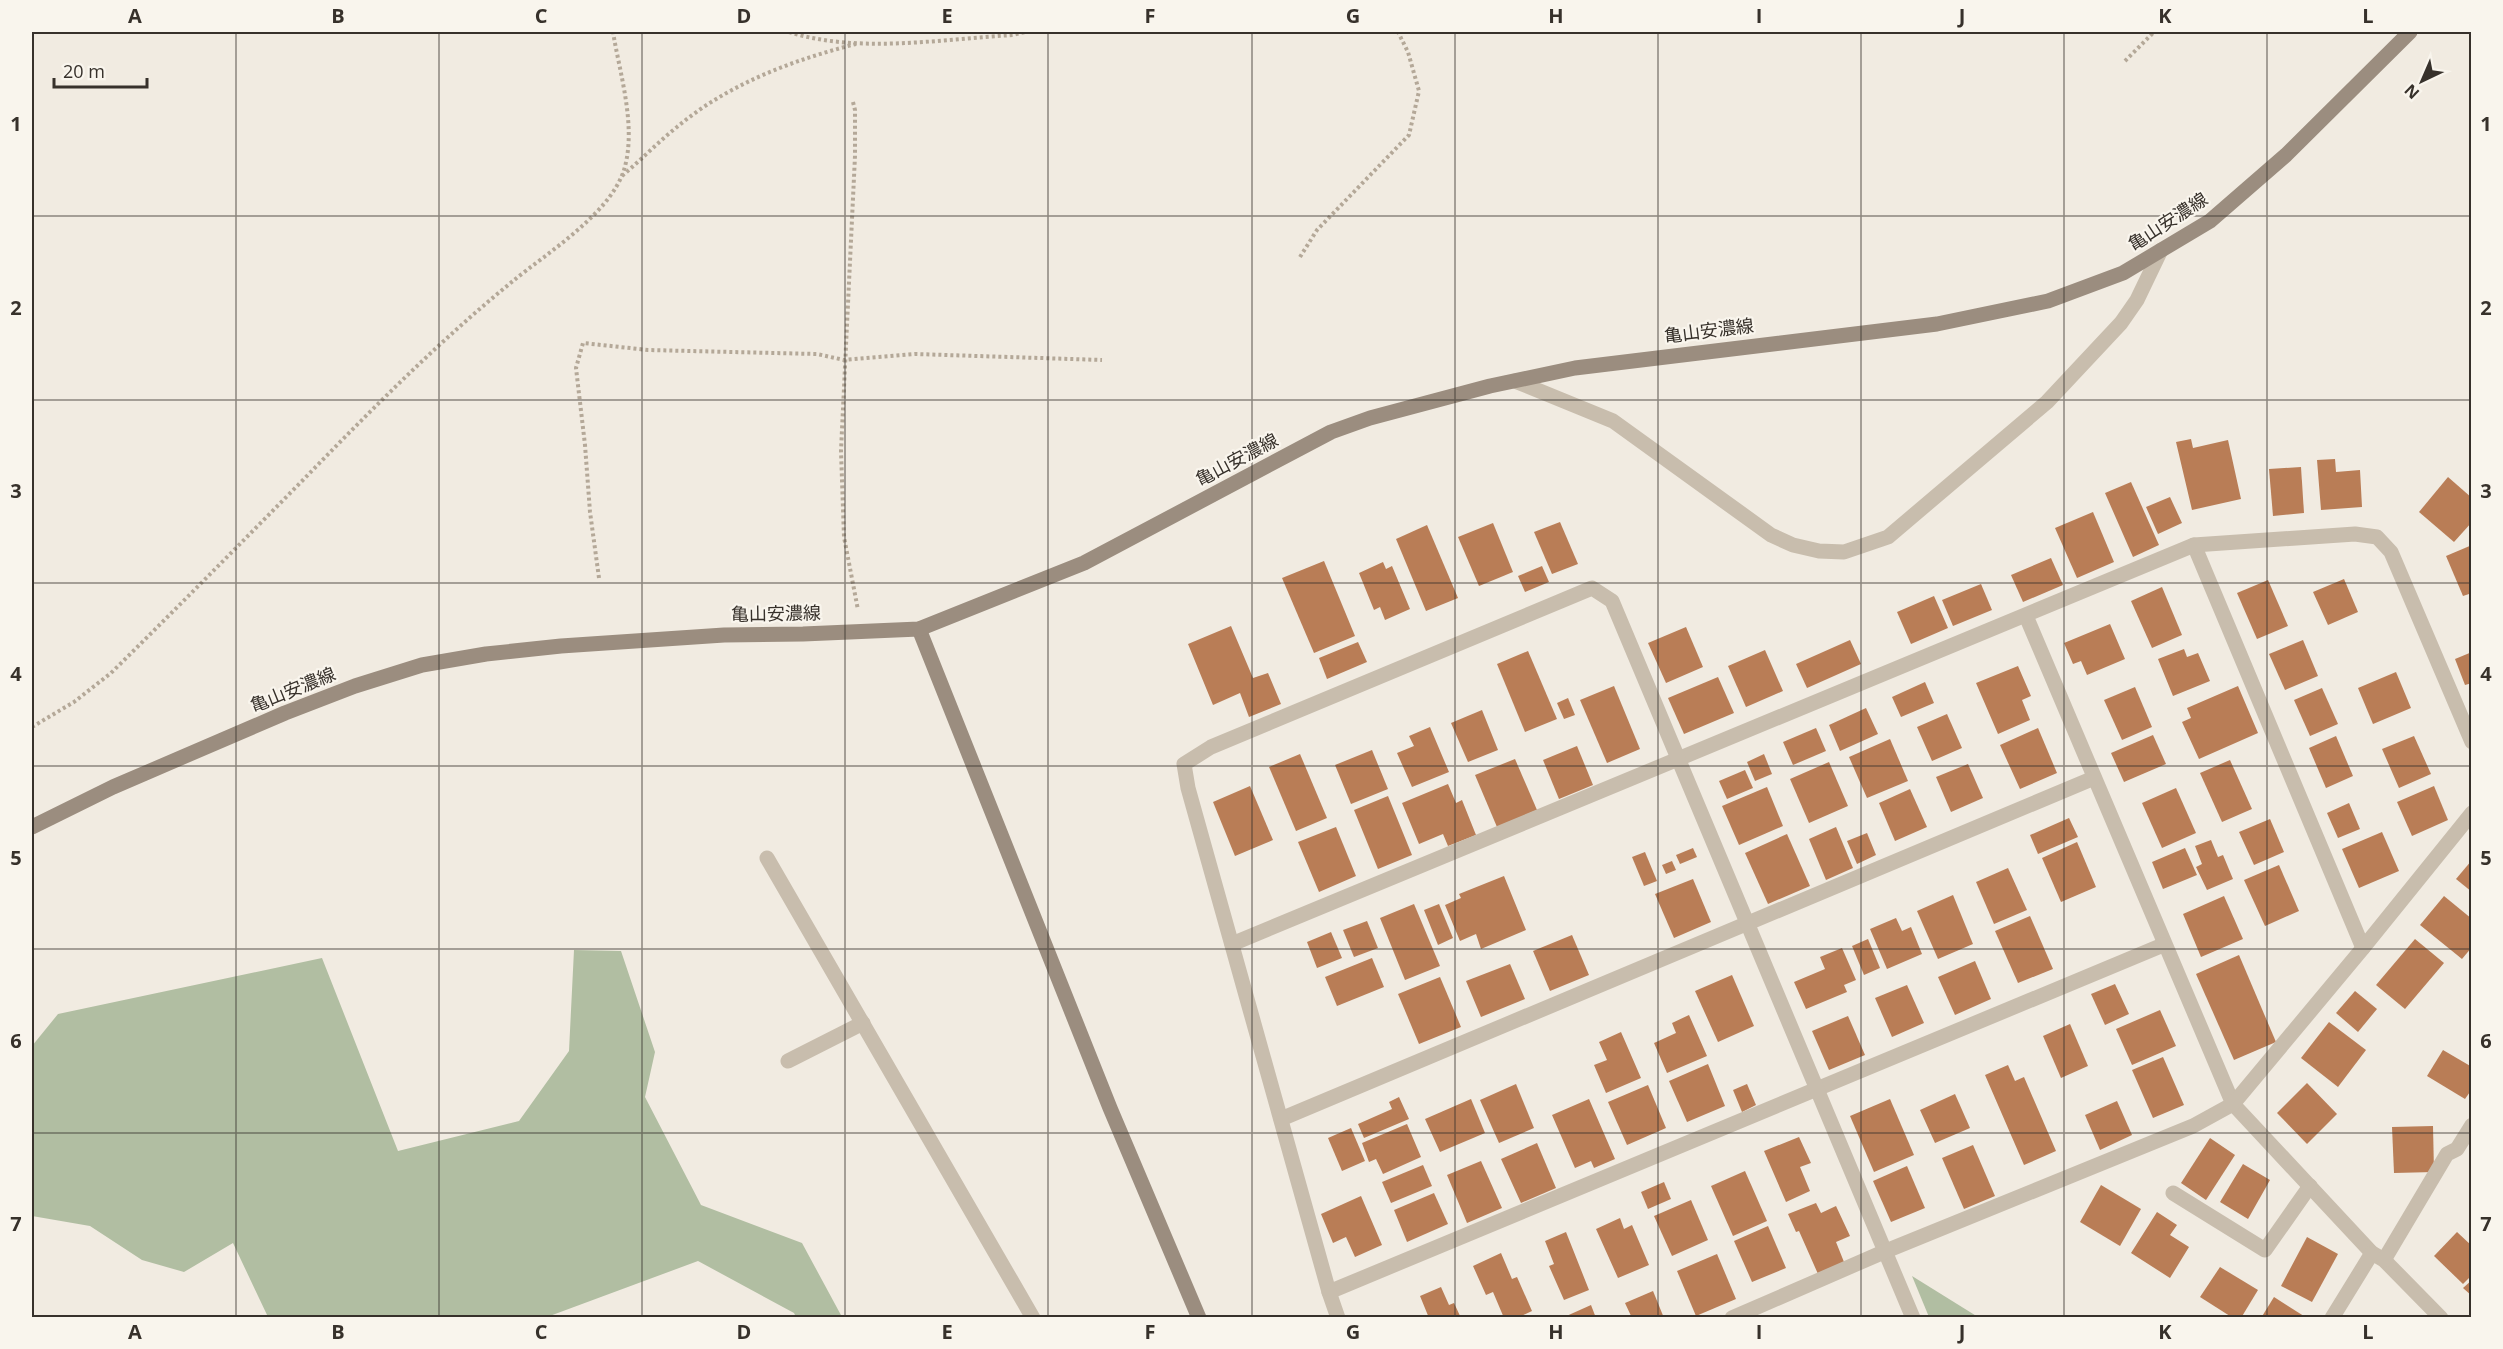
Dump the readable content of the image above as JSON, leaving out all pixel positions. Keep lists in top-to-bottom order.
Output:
{
  "streets": {
    "main road": ["亀山安濃線"]
  },
  "scale_bar": "20 m",
  "north": "bottom left",
  "grid": {
    "columns": [
      "A",
      "B",
      "C",
      "D",
      "E",
      "F",
      "G",
      "H",
      "I",
      "J",
      "K",
      "L"
    ],
    "rows": [
      "1",
      "2",
      "3",
      "4",
      "5",
      "6",
      "7"
    ]
  }
}
